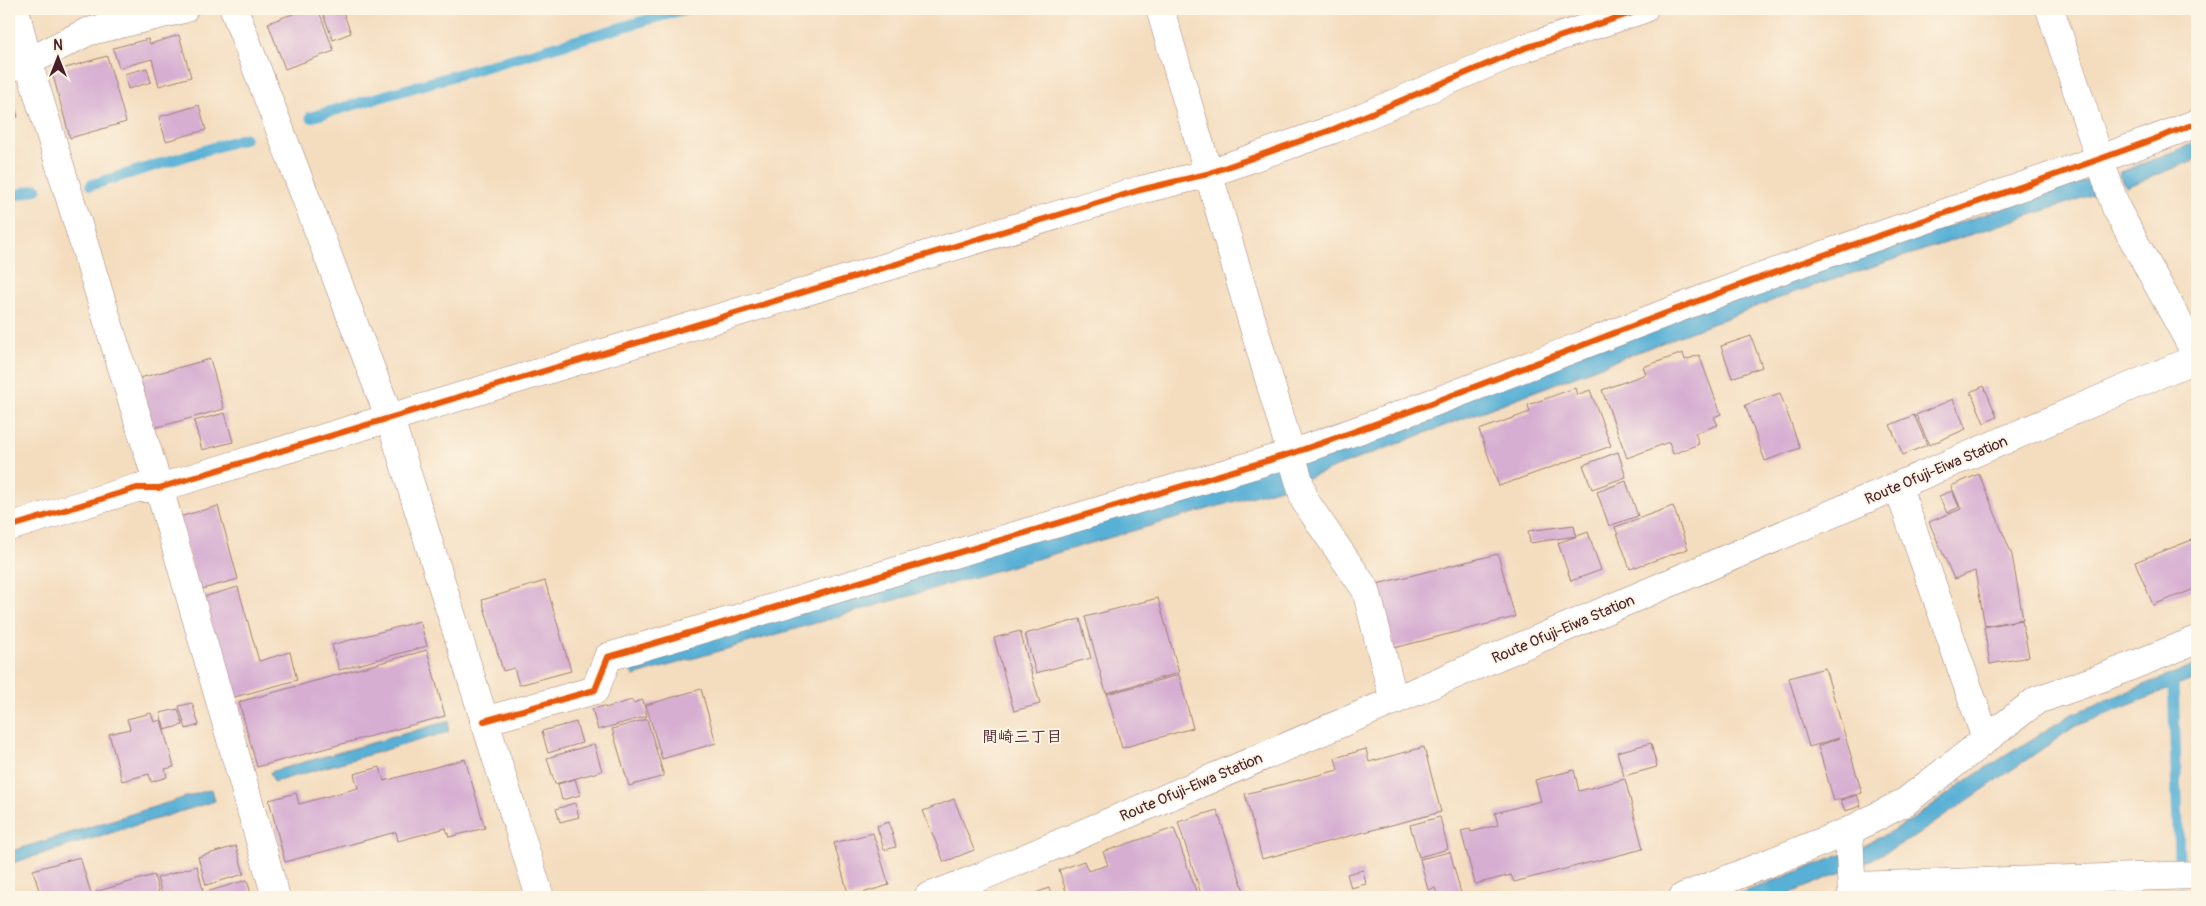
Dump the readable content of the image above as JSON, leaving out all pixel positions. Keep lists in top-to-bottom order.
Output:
{
  "streets": {
    "street": ["Route Ofuji-Eiwa Station"]
  },
  "districts": ["間崎三丁目"],
  "north": "top"
}
